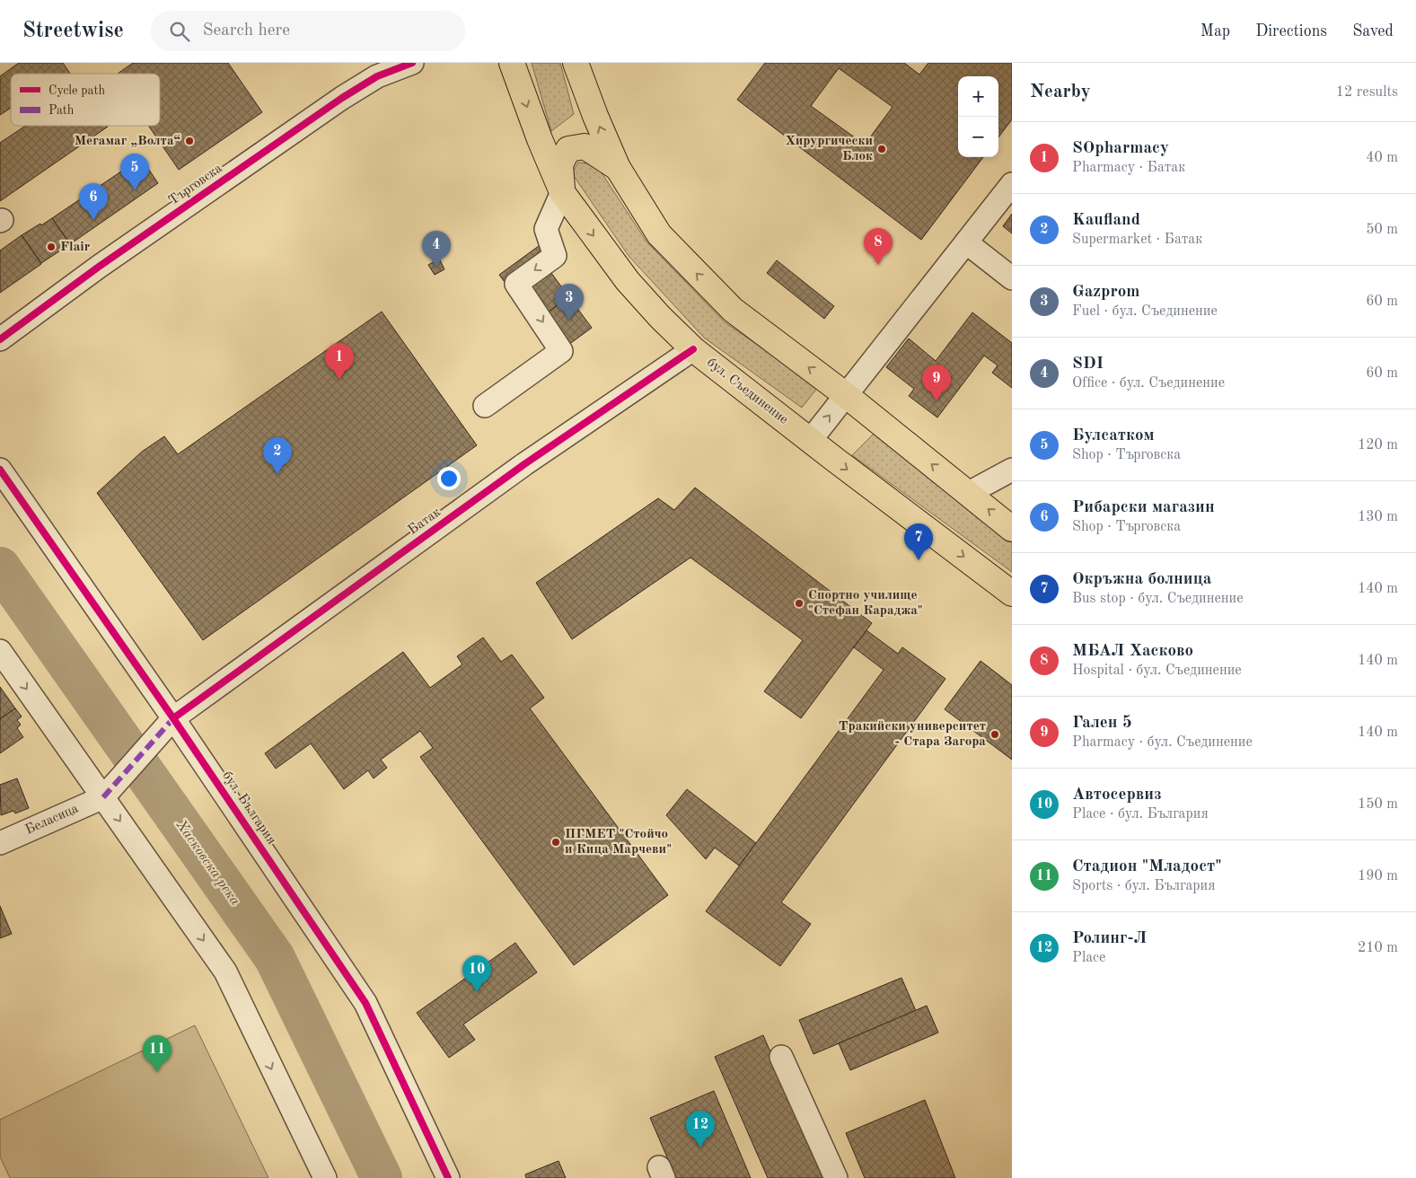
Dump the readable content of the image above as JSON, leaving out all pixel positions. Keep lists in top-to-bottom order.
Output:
{
  "streets": {
    "main road": ["бул. Съединение"],
    "street": [
      "Търговска",
      "Батак",
      "бул. България",
      "Беласица"
    ]
  },
  "crossings": [
    ["бул. Съединение", "Батак"],
    ["Батак", "бул. България"],
    ["Батак", "Беласица"]
  ],
  "water": ["Хасковска река"],
  "places": [
    "Мегамаг „Волта“",
    "Хирургически Блок",
    "Flair",
    "Спортно училище \"Стефан Караджа\"",
    "Тракийски университет - Стара Загора",
    "ПГМЕТ \"Стойчо и Кица Марчеви\""
  ],
  "legend": ["Cycle path", "Path"],
  "page": {
    "header": "Streetwise",
    "search": "Search here",
    "nav": ["Map", "Directions", "Saved"],
    "heading": ["Nearby", "12 results"],
    "map_buttons": ["+", "−"],
    "list": [
      {
        "mark": "1",
        "name": "SOpharmacy",
        "note": "Pharmacy · Батак",
        "value": "40 m"
      },
      {
        "mark": "2",
        "name": "Kaufland",
        "note": "Supermarket · Батак",
        "value": "50 m"
      },
      {
        "mark": "3",
        "name": "Gazprom",
        "note": "Fuel · бул. Съединение",
        "value": "60 m"
      },
      {
        "mark": "4",
        "name": "SDI",
        "note": "Office · бул. Съединение",
        "value": "60 m"
      },
      {
        "mark": "5",
        "name": "Булсатком",
        "note": "Shop · Търговска",
        "value": "120 m"
      },
      {
        "mark": "6",
        "name": "Рибарски магазин",
        "note": "Shop · Търговска",
        "value": "130 m"
      },
      {
        "mark": "7",
        "name": "Окръжна болница",
        "note": "Bus stop · бул. Съединение",
        "value": "140 m"
      },
      {
        "mark": "8",
        "name": "МБАЛ Хасково",
        "note": "Hospital · бул. Съединение",
        "value": "140 m"
      },
      {
        "mark": "9",
        "name": "Гален 5",
        "note": "Pharmacy · бул. Съединение",
        "value": "140 m"
      },
      {
        "mark": "10",
        "name": "Автосервиз",
        "note": "Place · бул. България",
        "value": "150 m"
      },
      {
        "mark": "11",
        "name": "Стадион \"Младост\"",
        "note": "Sports · бул. България",
        "value": "190 m"
      },
      {
        "mark": "12",
        "name": "Ролинг-Л",
        "note": "Place",
        "value": "210 m"
      }
    ],
    "pins": [
      "5",
      "6",
      "8",
      "4",
      "3",
      "1",
      "9",
      "2",
      "7",
      "10",
      "11",
      "12"
    ]
  }
}
